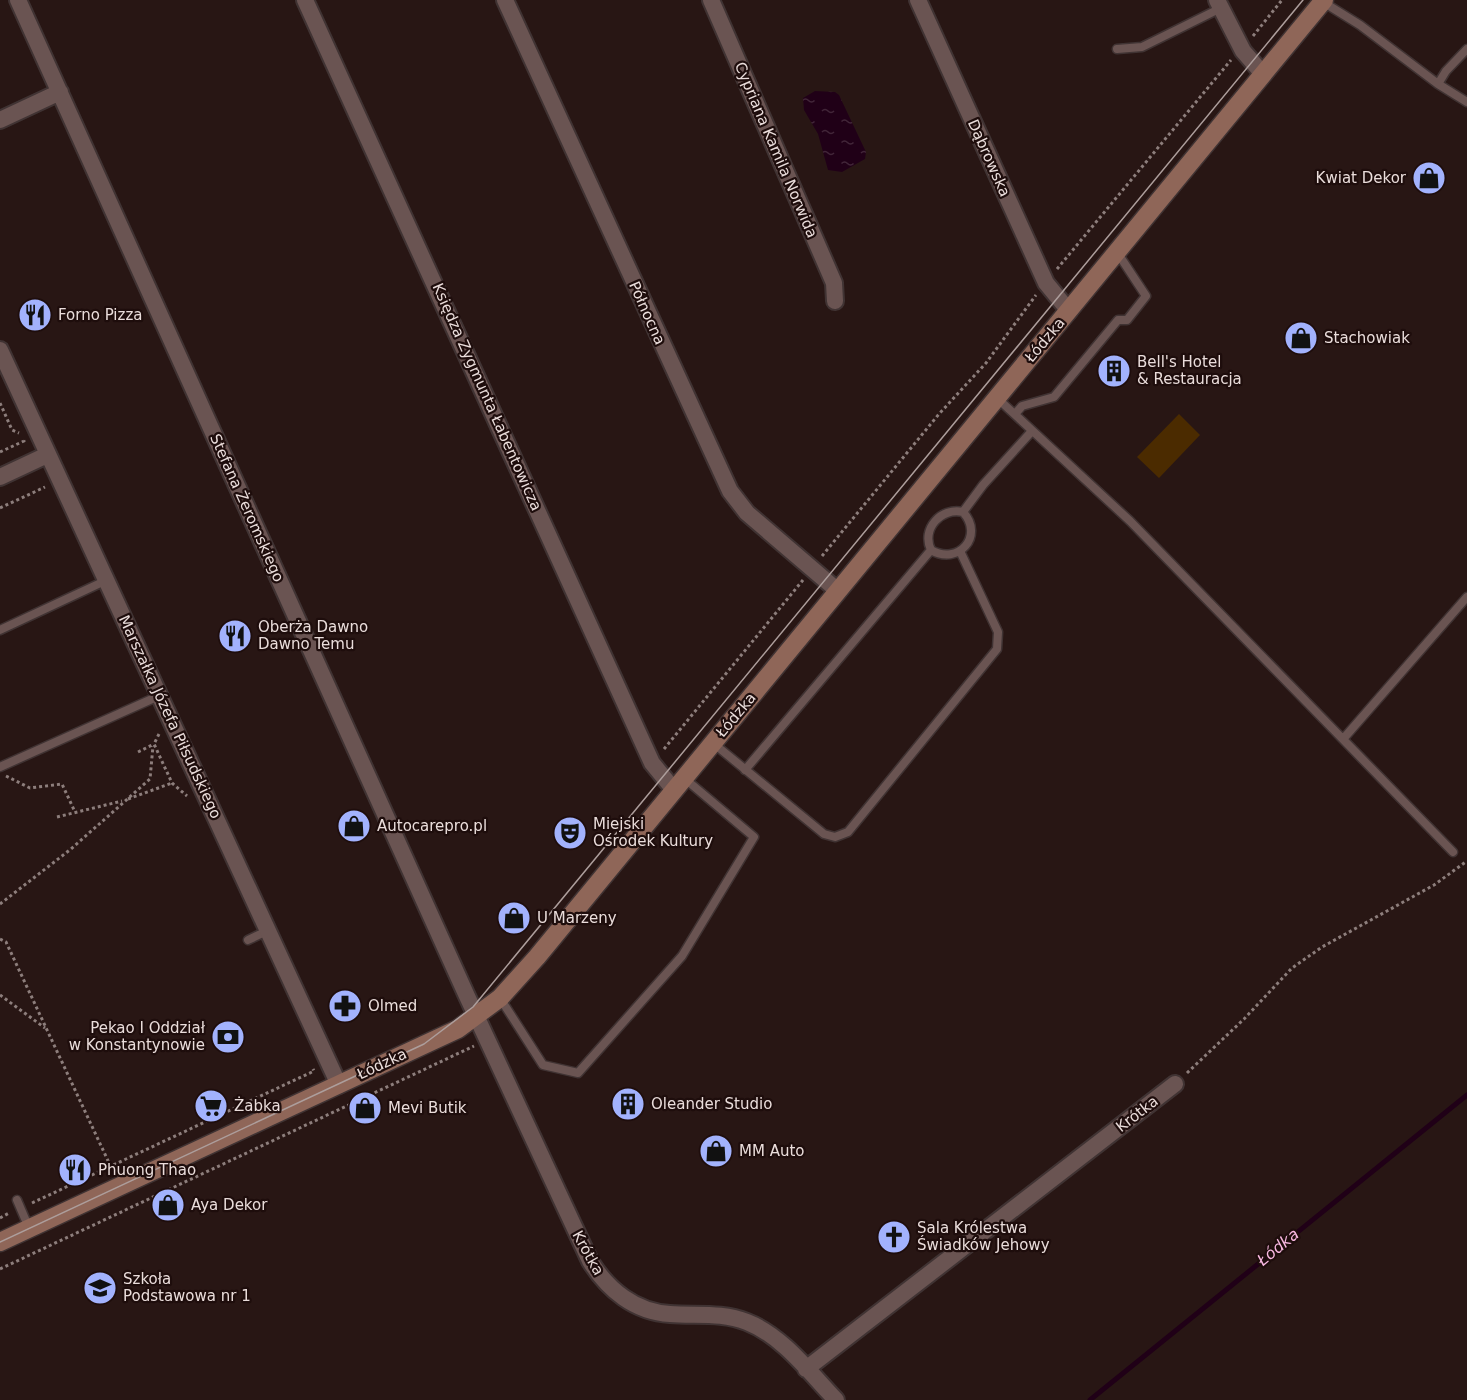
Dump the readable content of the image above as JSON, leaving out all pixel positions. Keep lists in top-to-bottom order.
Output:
{
  "streets": {
    "main road": ["Łódzka"],
    "street": [
      "Cypriana Kamila Norwida",
      "Dąbrowska",
      "Północna",
      "Księdza Zygmunta Łabentowicza",
      "Stefana Żeromskiego",
      "Marszałka Józefa Piłsudskiego",
      "Krótka"
    ]
  },
  "crossings": [
    ["Dąbrowska", "Łódzka"],
    ["Północna", "Łódzka"],
    ["Łódzka", "Księdza Zygmunta Łabentowicza"],
    ["Łódzka", "Stefana Żeromskiego"],
    ["Łódzka", "Marszałka Józefa Piłsudskiego"],
    ["Łódzka", "Krótka"],
    ["Stefana Żeromskiego", "Krótka"]
  ],
  "water": ["Łódka"],
  "places": {
    "shop": [
      "Kwiat Dekor",
      "Stachowiak",
      "Autocarepro.pl",
      "U Marzeny",
      "Mevi Butik",
      "MM Auto",
      "Aya Dekor"
    ],
    "restaurant": ["Forno Pizza", "Oberża Dawno Dawno Temu", "Phuong Thao"],
    "building": ["Bell's Hotel & Restauracja", "Oleander Studio"],
    "theatre": ["Miejski Ośrodek Kultury"],
    "pharmacy": ["Olmed"],
    "bank": ["Pekao I Oddział w Konstantynowie"],
    "supermarket": ["Żabka"],
    "church": ["Sala Królestwa Świadków Jehowy"],
    "school or university": ["Szkoła Podstawowa nr 1"]
  }
}
